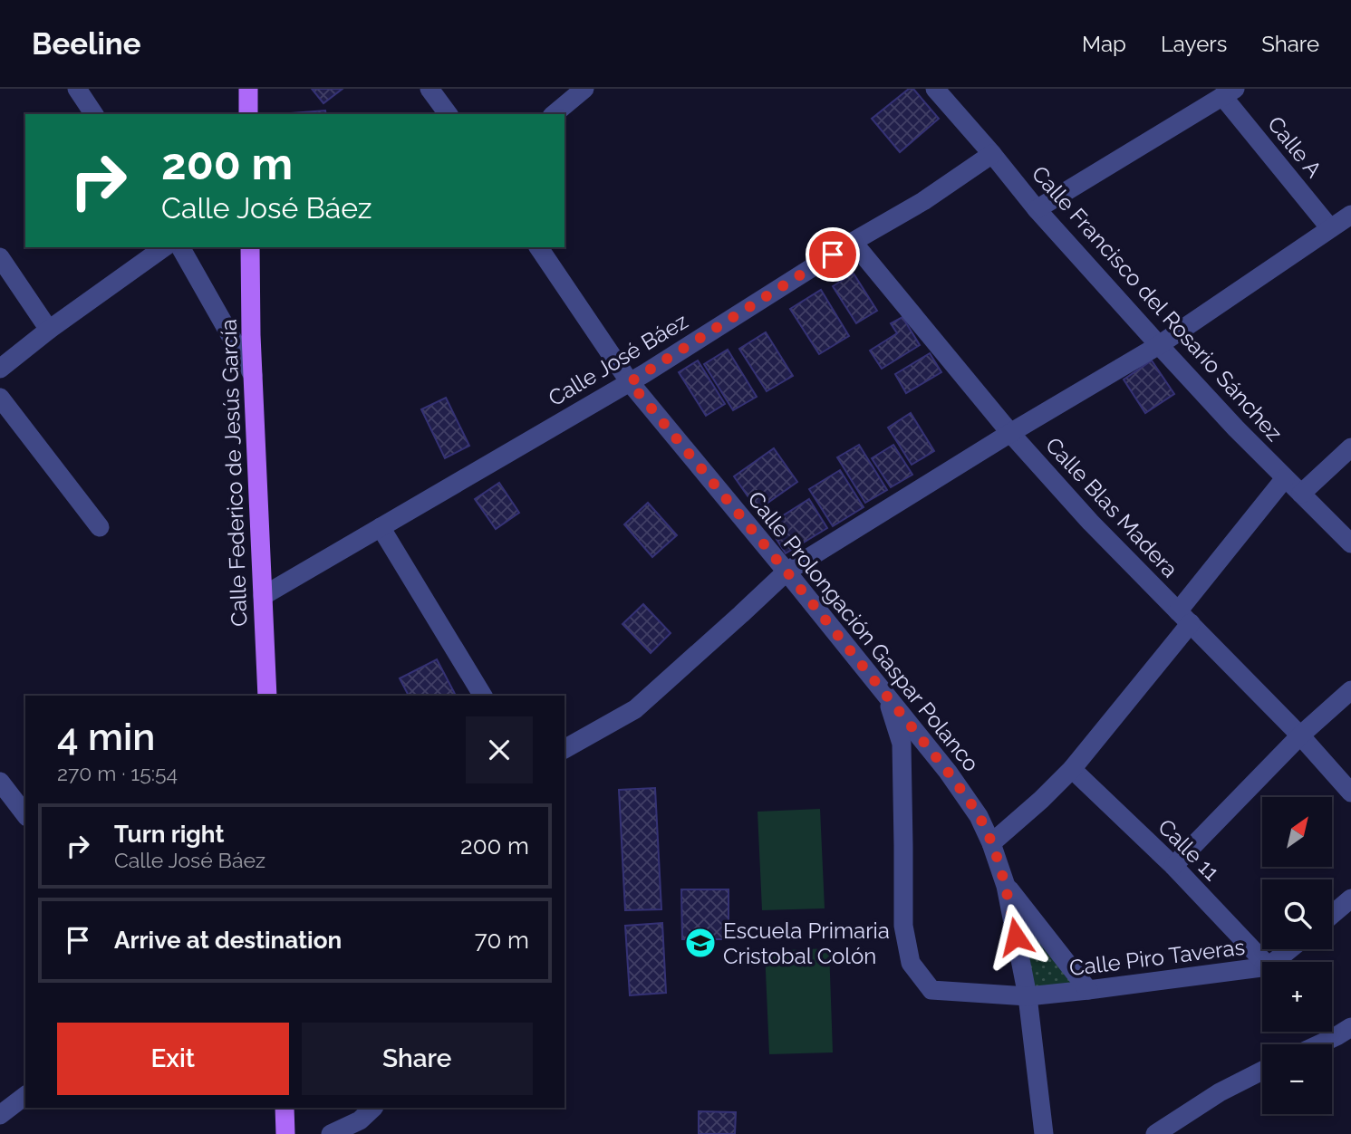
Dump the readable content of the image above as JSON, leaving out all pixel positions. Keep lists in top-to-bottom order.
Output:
{
  "streets": {
    "main road": ["Calle Federico de Jesús García"],
    "street": [
      "Calle A",
      "Calle Francisco del Rosario Sánchez",
      "Calle José Báez",
      "Calle Blas Madera",
      "Calle Prolongación Gaspar Polanco",
      "Calle 11",
      "Calle Piro Taveras"
    ]
  },
  "crossings": [
    ["Calle Francisco del Rosario Sánchez", "Calle José Báez"],
    ["Calle José Báez", "Calle Federico de Jesús García"],
    ["Calle José Báez", "Calle Blas Madera"],
    ["Calle José Báez", "Calle Prolongación Gaspar Polanco"],
    ["Calle Prolongación Gaspar Polanco", "Calle Piro Taveras"]
  ],
  "places": {
    "school or university": ["Escuela Primaria Cristobal Colón"]
  },
  "north": "top right",
  "page": {
    "header": "Beeline",
    "nav": ["Map", "Layers", "Share"],
    "turn": ["200 m", "Calle José Báez"],
    "heading": ["4 min", "270 m · 15:54"],
    "map_buttons": ["+", "−"],
    "list": [
      {
        "name": "Turn right",
        "note": "Calle José Báez",
        "value": "200 m"
      },
      {
        "name": "Arrive at destination",
        "value": "70 m"
      }
    ],
    "buttons": ["Exit", "Share"]
  }
}
